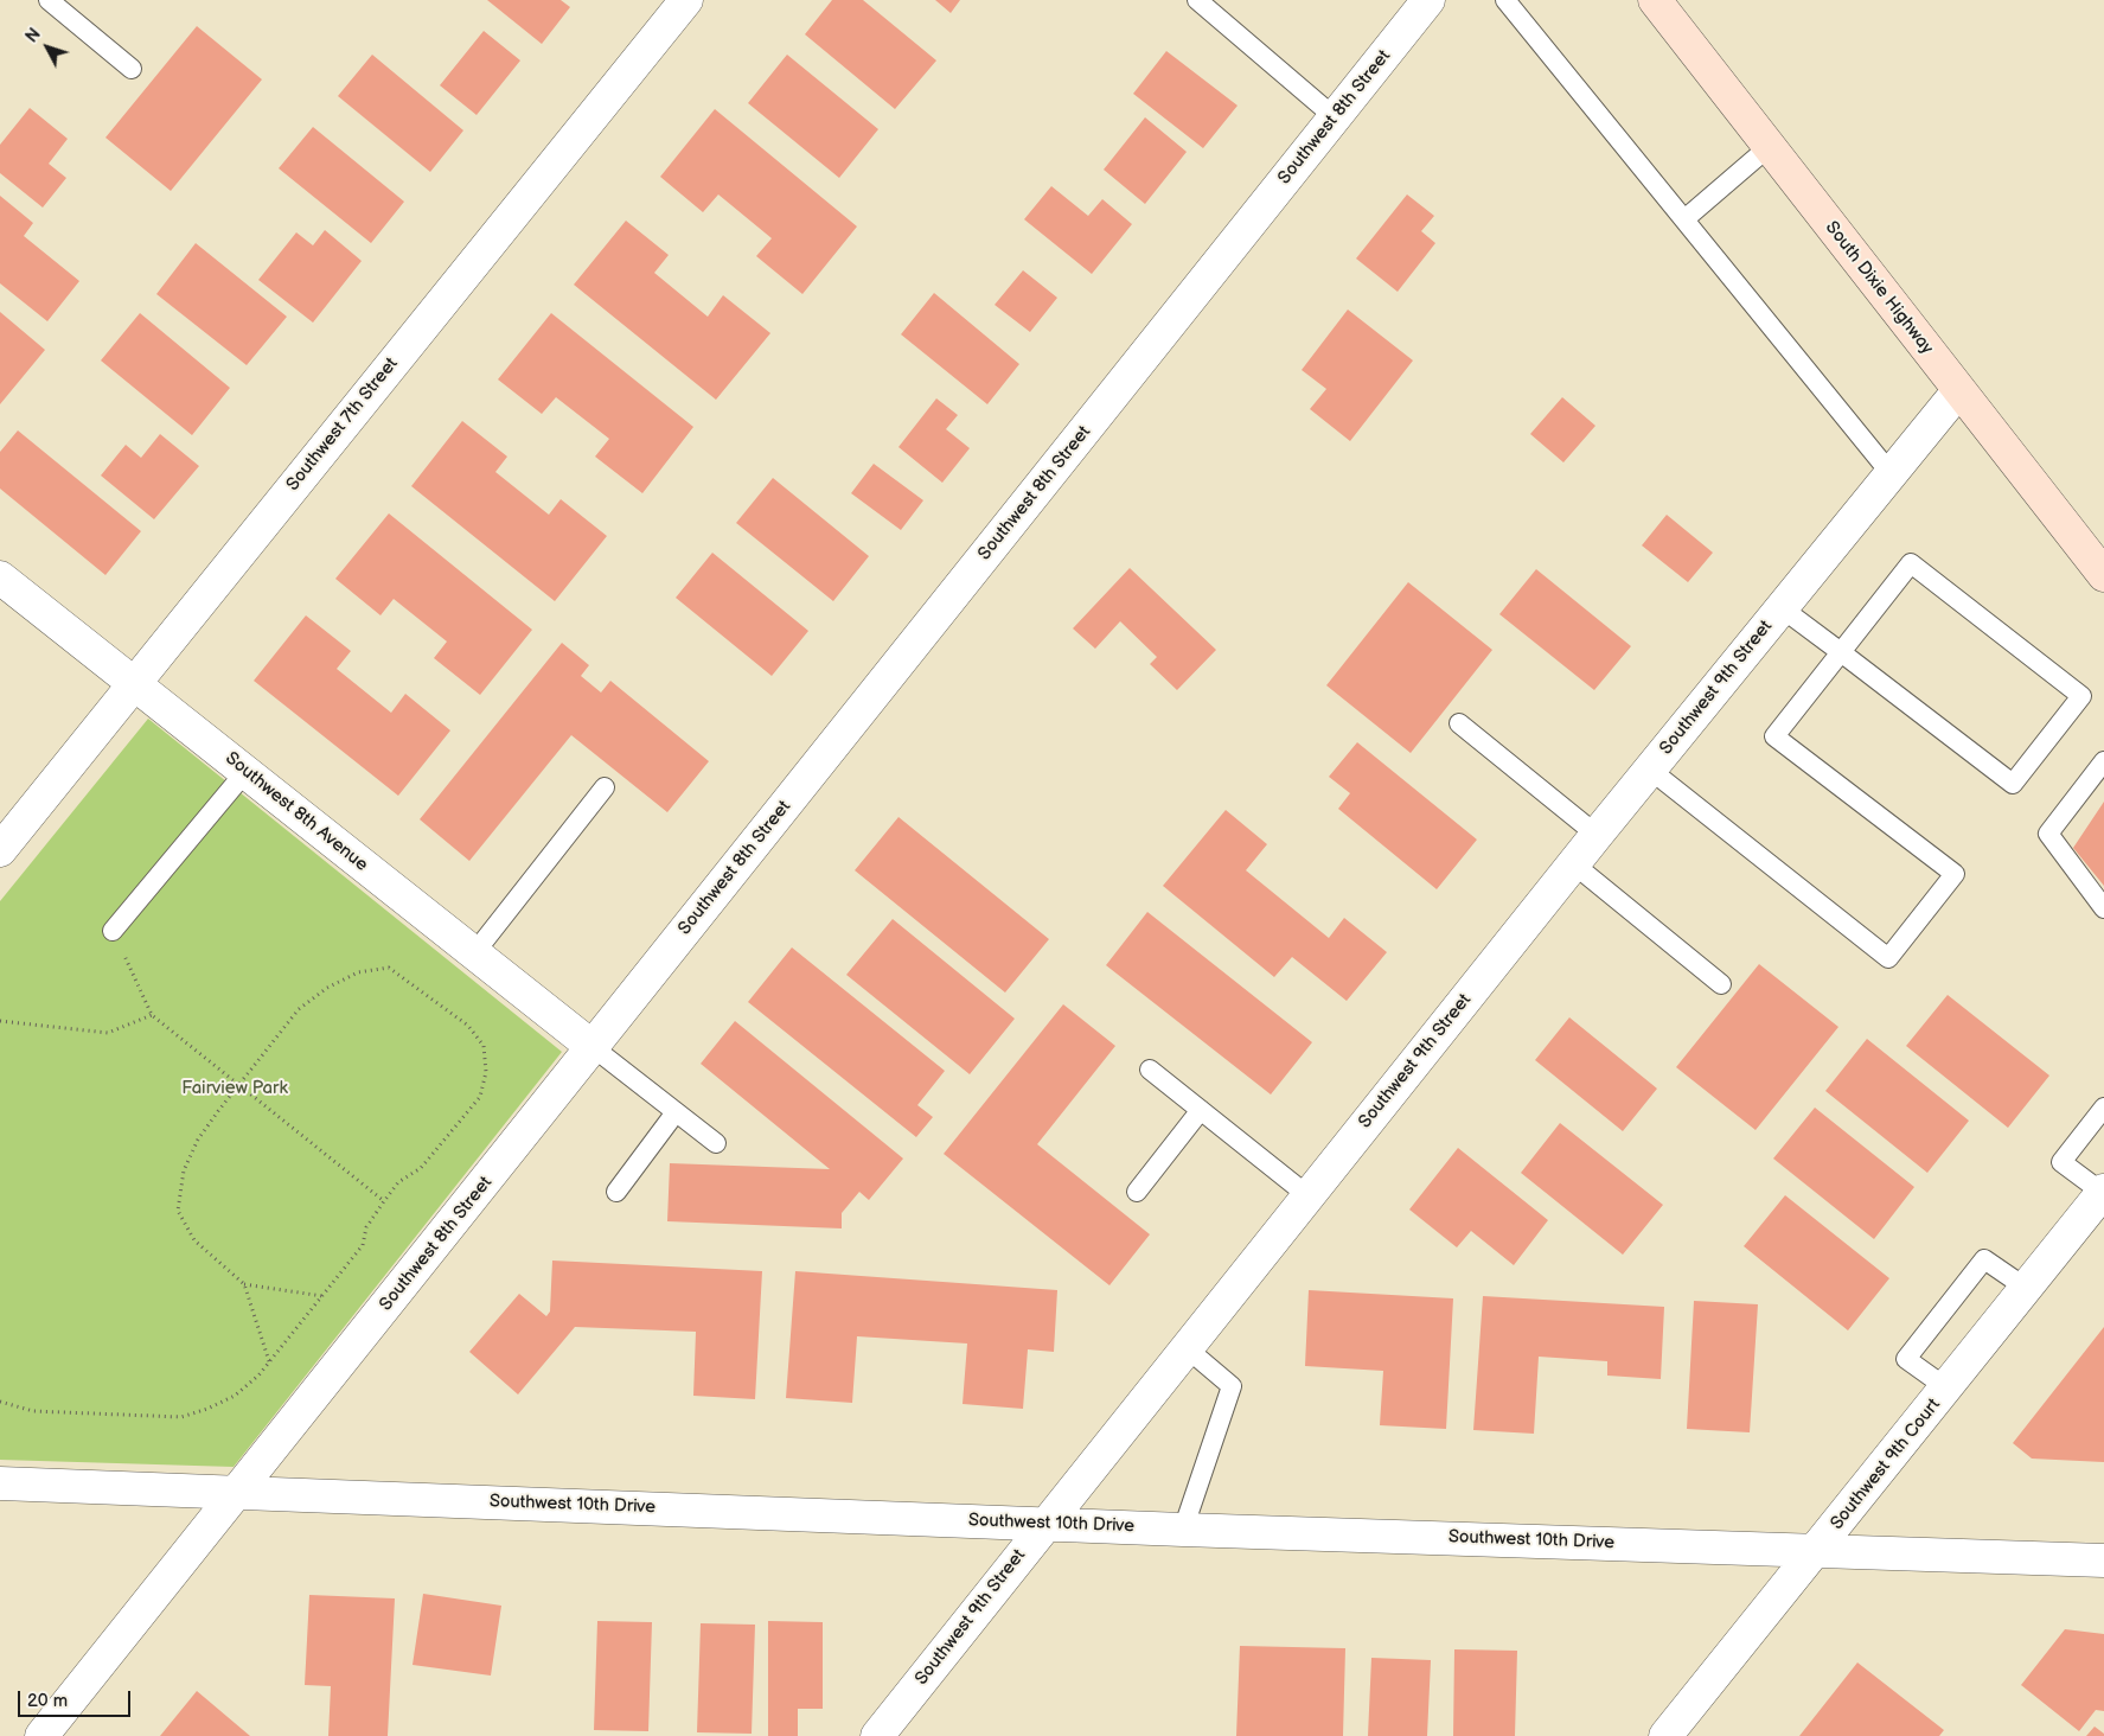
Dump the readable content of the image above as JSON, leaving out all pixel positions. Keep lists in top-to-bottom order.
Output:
{
  "streets": {
    "main road": ["South Dixie Highway"],
    "street": [
      "Southwest 8th Street",
      "Southwest 7th Street",
      "Southwest 9th Street",
      "Southwest 8th Avenue",
      "Southwest 9th Court",
      "Southwest 10th Drive"
    ]
  },
  "crossings": [
    ["Southwest 8th Street", "Southwest 8th Avenue"],
    ["Southwest 8th Street", "Southwest 10th Drive"],
    ["South Dixie Highway", "Southwest 9th Street"],
    ["Southwest 7th Street", "Southwest 8th Avenue"],
    ["Southwest 9th Street", "Southwest 10th Drive"],
    ["Southwest 9th Court", "Southwest 10th Drive"]
  ],
  "parks": ["Fairview Park"],
  "scale_bar": "20 m",
  "north": "top left"
}
